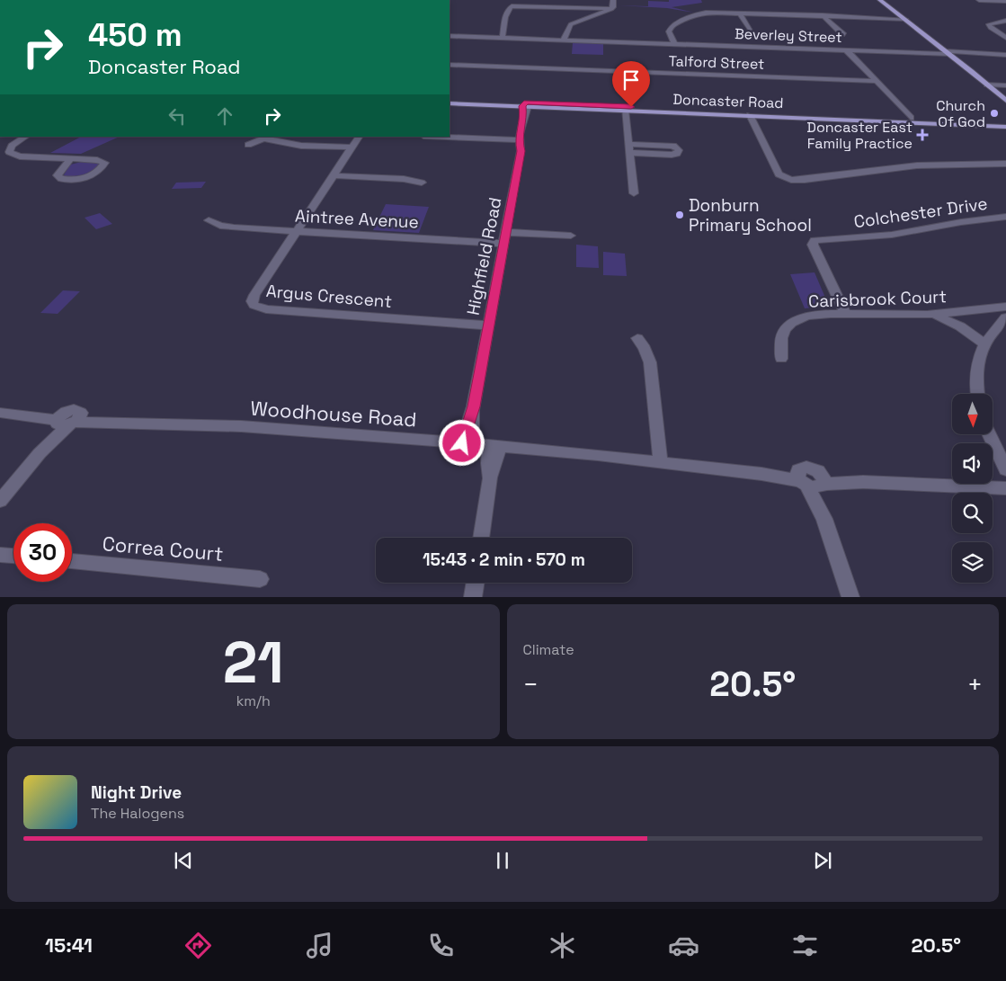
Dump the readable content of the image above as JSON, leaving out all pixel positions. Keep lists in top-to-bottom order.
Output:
{
  "streets": {
    "main road": ["Doncaster Road"],
    "street": [
      "Beverley Street",
      "Talford Street",
      "Colchester Drive",
      "Aintree Avenue",
      "Highfield Road",
      "Argus Crescent",
      "Carisbrook Court",
      "Woodhouse Road",
      "Correa Court"
    ]
  },
  "crossings": [
    ["Doncaster Road", "Highfield Road"],
    ["Colchester Drive", "Carisbrook Court"],
    ["Aintree Avenue", "Highfield Road"],
    ["Aintree Avenue", "Argus Crescent"],
    ["Highfield Road", "Argus Crescent"],
    ["Highfield Road", "Woodhouse Road"]
  ],
  "places": {
    "other": ["Church Of God", "Donburn Primary School"],
    "health": ["Doncaster East Family Practice"]
  },
  "north": "bottom",
  "page": {
    "turn": ["450 m", "Doncaster Road"],
    "limit": "30",
    "trip": "15:43 · 2 min · 570 m",
    "tile": [
      ["21", "km/h"],
      "Climate"
    ],
    "heat": ["−", "20.5°", "+"],
    "song": ["Night Drive", "The Halogens"],
    "tabs": ["15:41", "20.5°"]
  }
}
